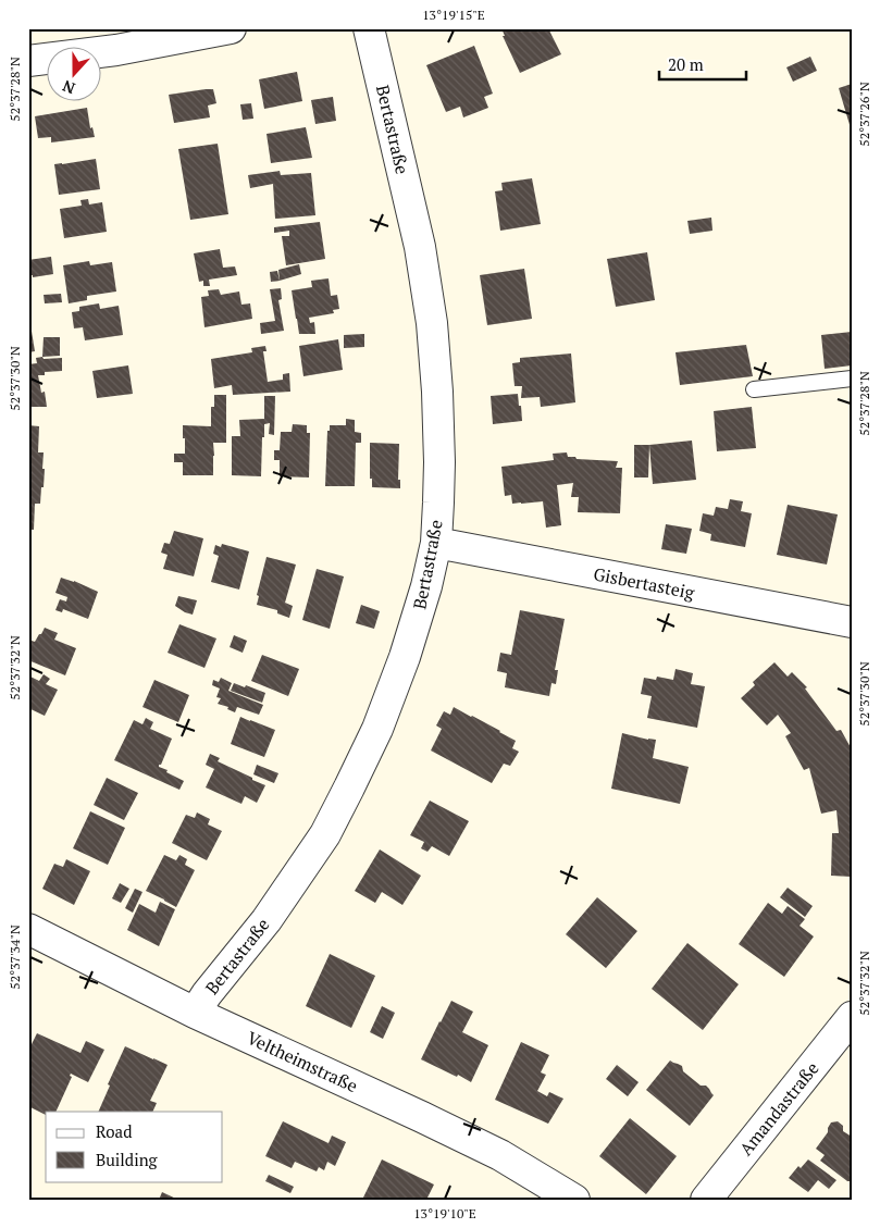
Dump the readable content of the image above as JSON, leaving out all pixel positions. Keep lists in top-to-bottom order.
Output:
{
  "streets": {
    "street": [
      "Bertastraße",
      "Gisbertasteig",
      "Veltheimstraße",
      "Amandastraße"
    ]
  },
  "crossings": [
    ["Bertastraße", "Gisbertasteig"],
    ["Bertastraße", "Veltheimstraße"]
  ],
  "legend": ["Road", "Building"],
  "scale_bar": "20 m",
  "north": "bottom",
  "coordinates": [
    "13°19'15\"E",
    "52°37'28\"N",
    "52°37'26\"N",
    "52°37'30\"N",
    "52°37'32\"N",
    "52°37'34\"N",
    "13°19'10\"E"
  ]
}
